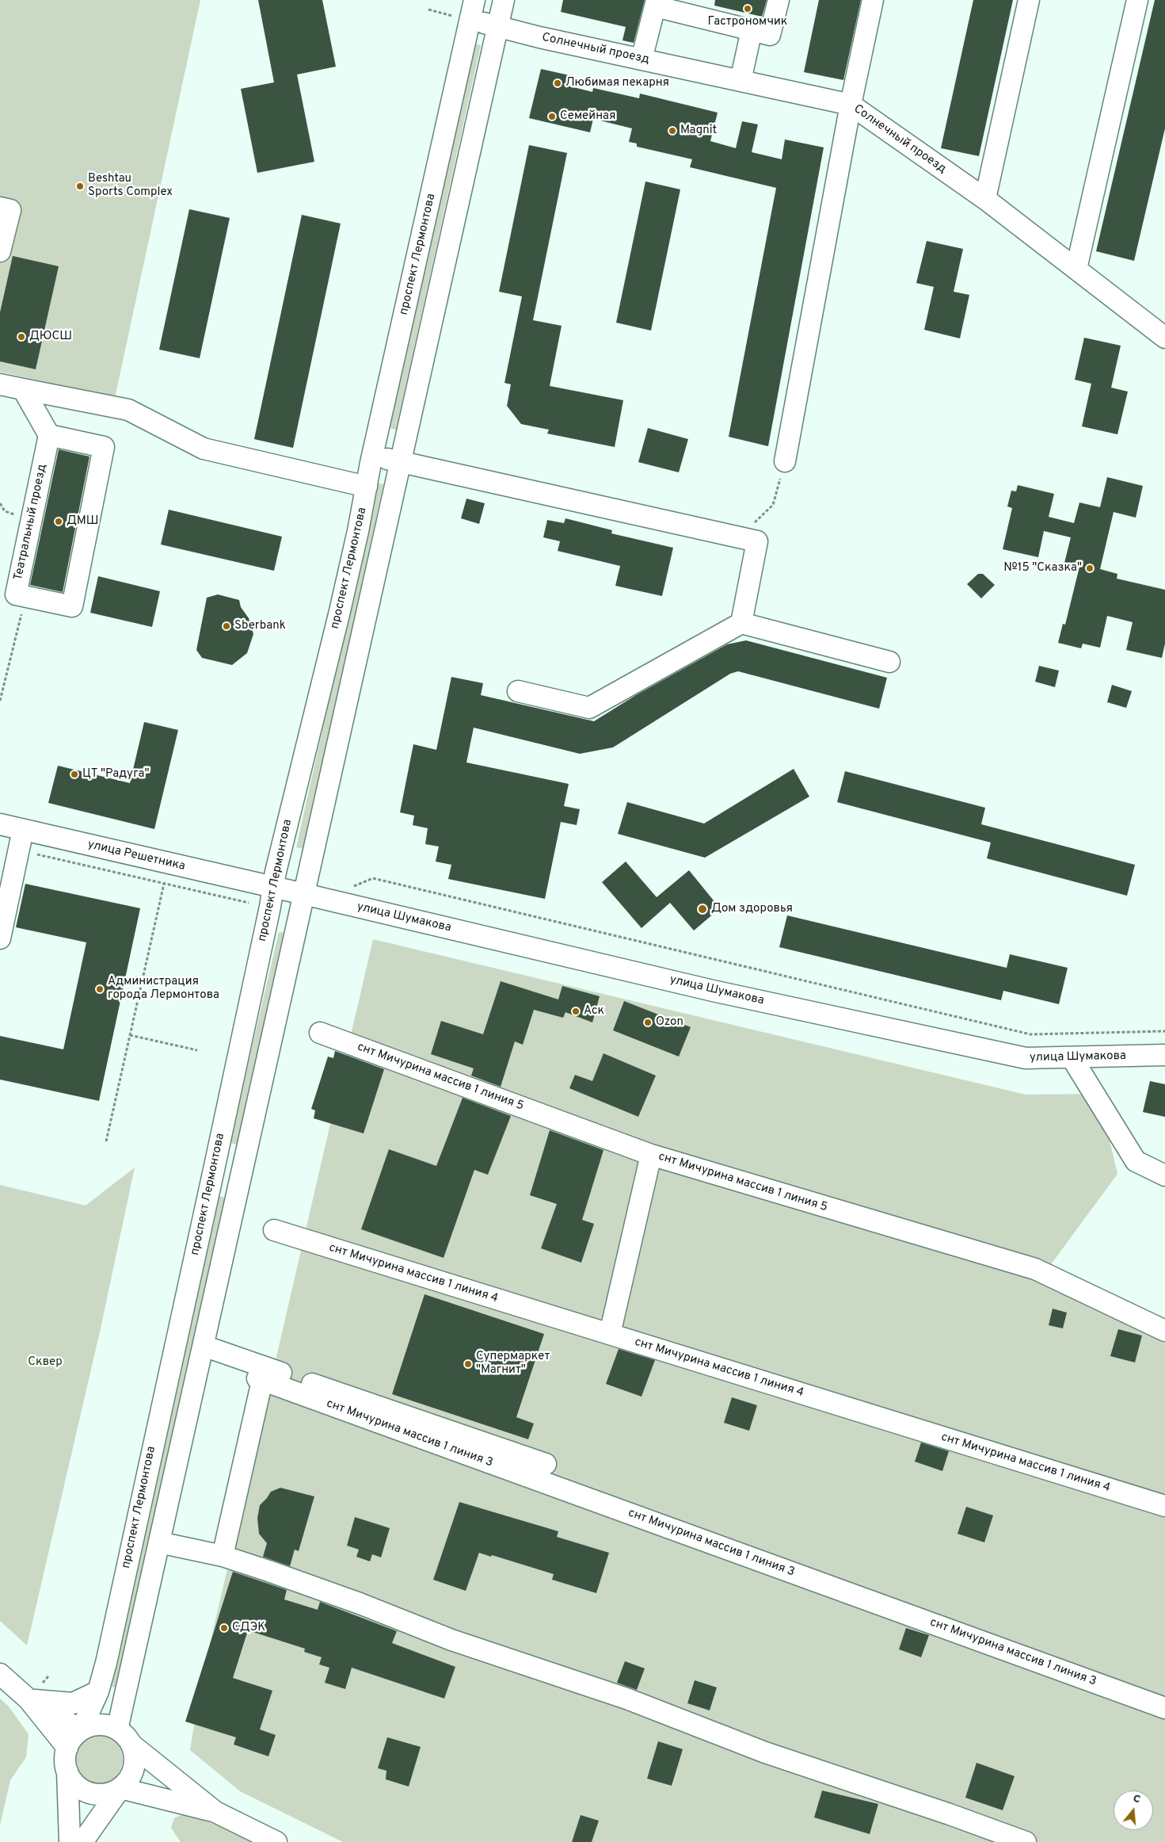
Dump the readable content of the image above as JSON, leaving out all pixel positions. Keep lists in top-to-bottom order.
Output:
{
  "streets": {
    "street": [
      "Солнечный проезд",
      "проспект Лермонтова",
      "Театральный проезд",
      "улица Решетника",
      "улица Шумакова",
      "снт Мичурина массив 1 линия 5",
      "снт Мичурина массив 1 линия 4",
      "снт Мичурина массив 1 линия 3"
    ]
  },
  "crossings": [
    ["Солнечный проезд", "проспект Лермонтова"],
    ["проспект Лермонтова", "улица Решетника"],
    ["проспект Лермонтова", "улица Шумакова"],
    ["улица Решетника", "улица Шумакова"]
  ],
  "parks": ["Сквер"],
  "places": [
    "Гастрономчик",
    "Любимая пекарня",
    "Семейная",
    "Magnit",
    "Beshtau Sports Complex",
    "ДЮСШ",
    "ДМШ",
    "№15 \"Сказка\"",
    "Sberbank",
    "ЦТ \"Радуга\"",
    "Дом здоровья",
    "Администрация города Лермонтова",
    "Аск",
    "Ozon",
    "Супермаркет \"Магнит\"",
    "СДЭК"
  ],
  "north": "top"
}
